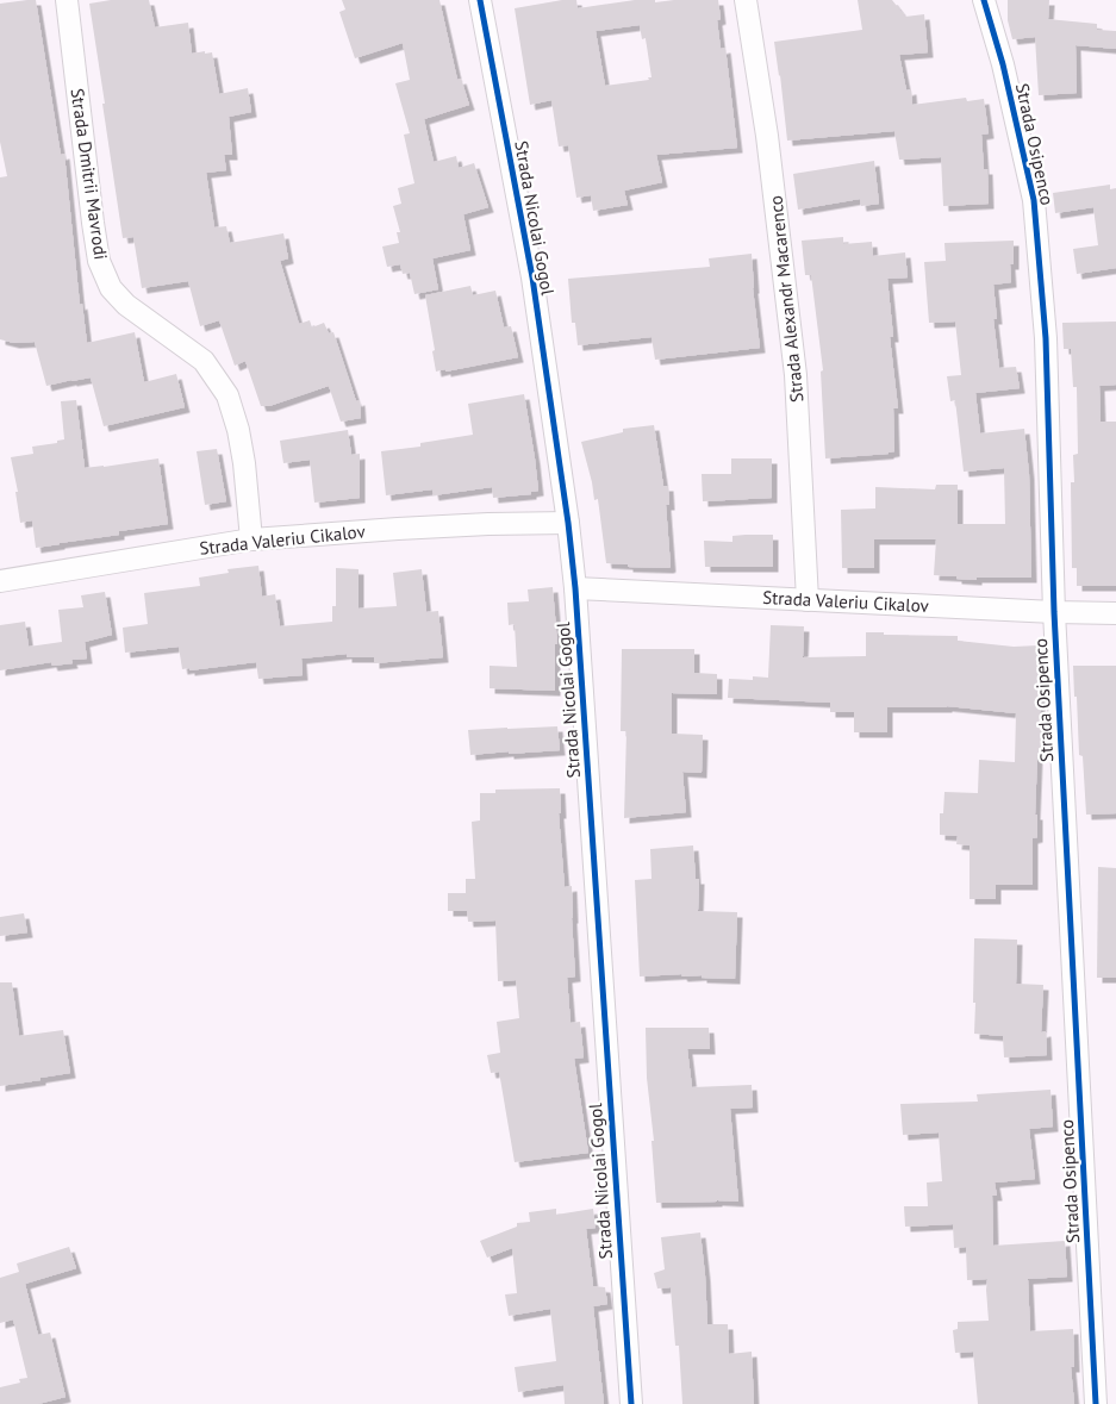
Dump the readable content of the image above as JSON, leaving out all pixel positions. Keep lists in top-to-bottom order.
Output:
{
  "streets": {
    "street": [
      "Strada Osipenco",
      "Strada Dmitrii Mavrodi",
      "Strada Nicolai Gogol",
      "Strada Alexandr Macarenco",
      "Strada Valeriu Cikalov"
    ]
  },
  "crossings": [
    ["Strada Osipenco", "Strada Valeriu Cikalov"],
    ["Strada Dmitrii Mavrodi", "Strada Valeriu Cikalov"],
    ["Strada Nicolai Gogol", "Strada Valeriu Cikalov"],
    ["Strada Alexandr Macarenco", "Strada Valeriu Cikalov"]
  ]
}
